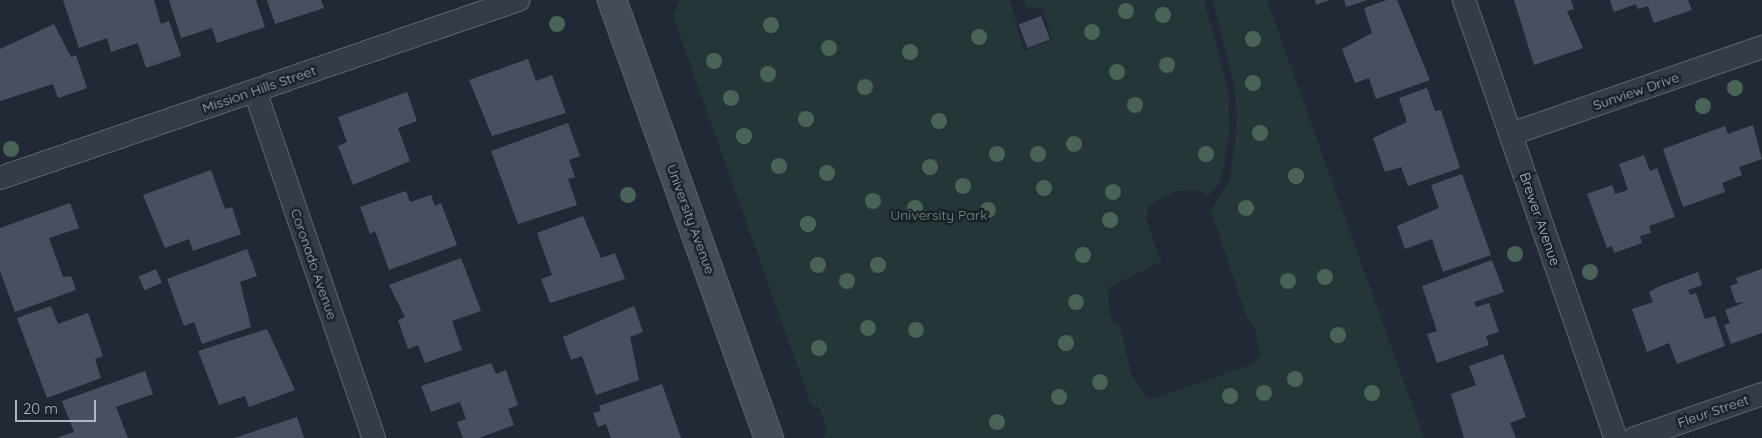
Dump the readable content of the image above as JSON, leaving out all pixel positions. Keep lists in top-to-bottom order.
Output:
{
  "streets": {
    "street": [
      "Mission Hills Street",
      "Sunview Drive",
      "University Avenue",
      "Brewer Avenue",
      "Coronado Avenue",
      "Fleur Street"
    ]
  },
  "crossings": [
    ["Mission Hills Street", "Coronado Avenue"],
    ["Sunview Drive", "Brewer Avenue"]
  ],
  "parks": ["University Park"],
  "scale_bar": "20 m"
}
